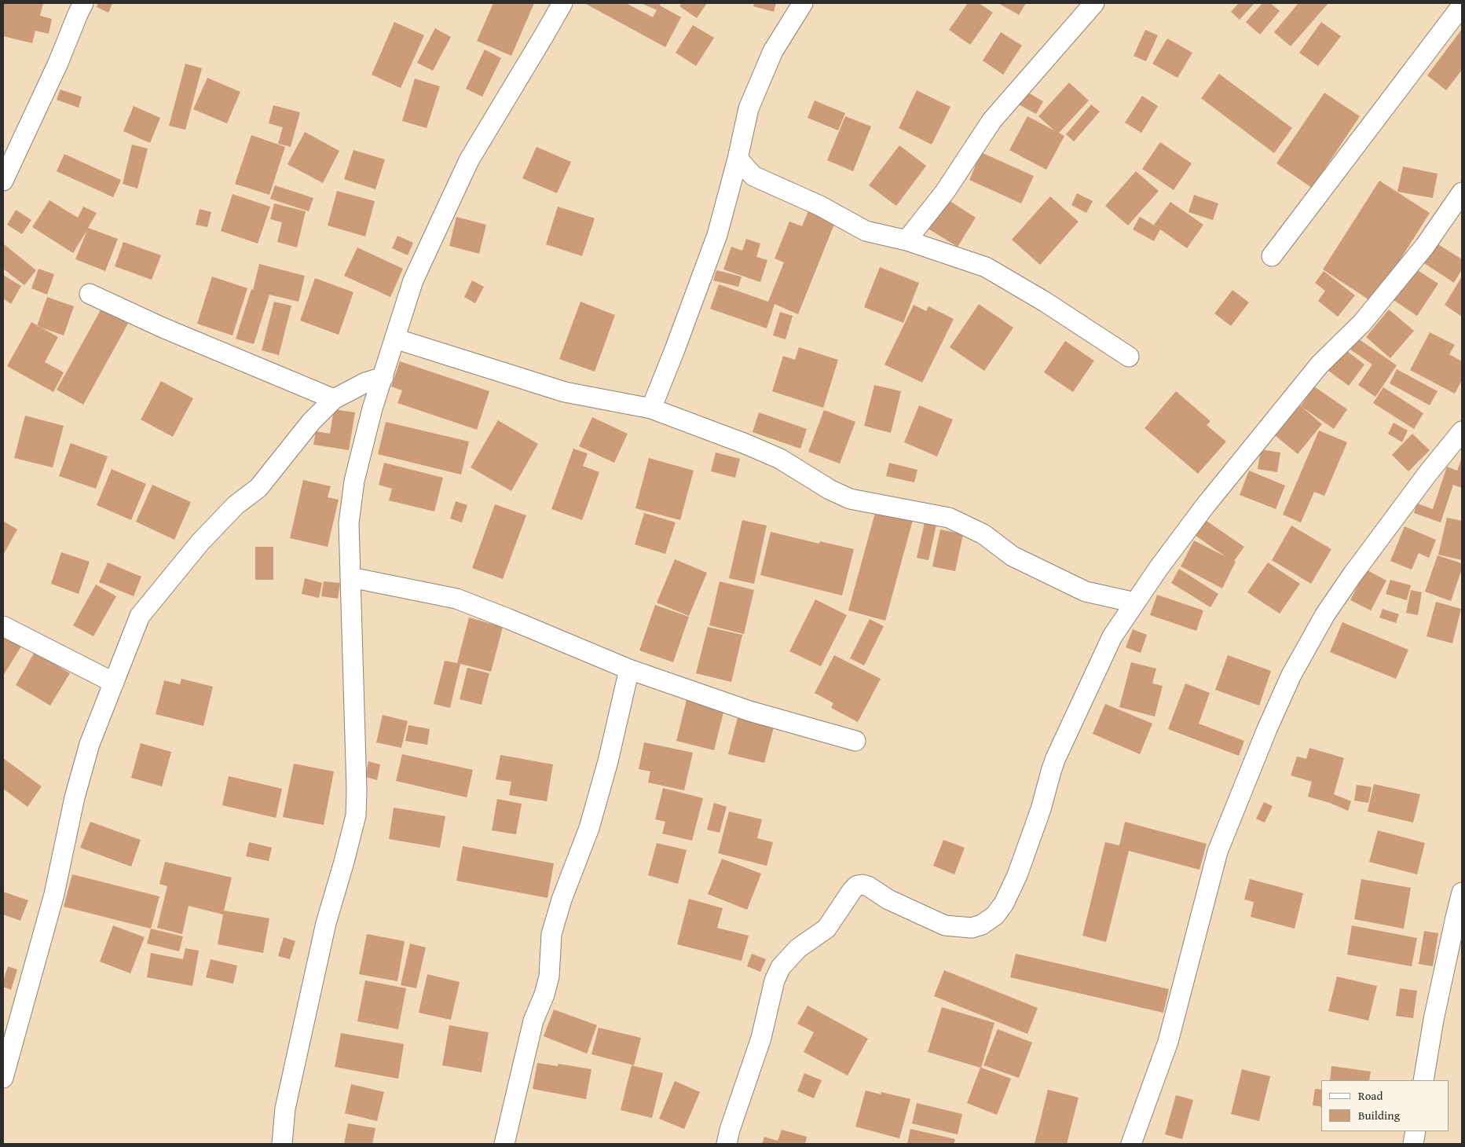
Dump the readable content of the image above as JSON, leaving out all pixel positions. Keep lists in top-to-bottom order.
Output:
{
  "legend": ["Road", "Building"]
}
